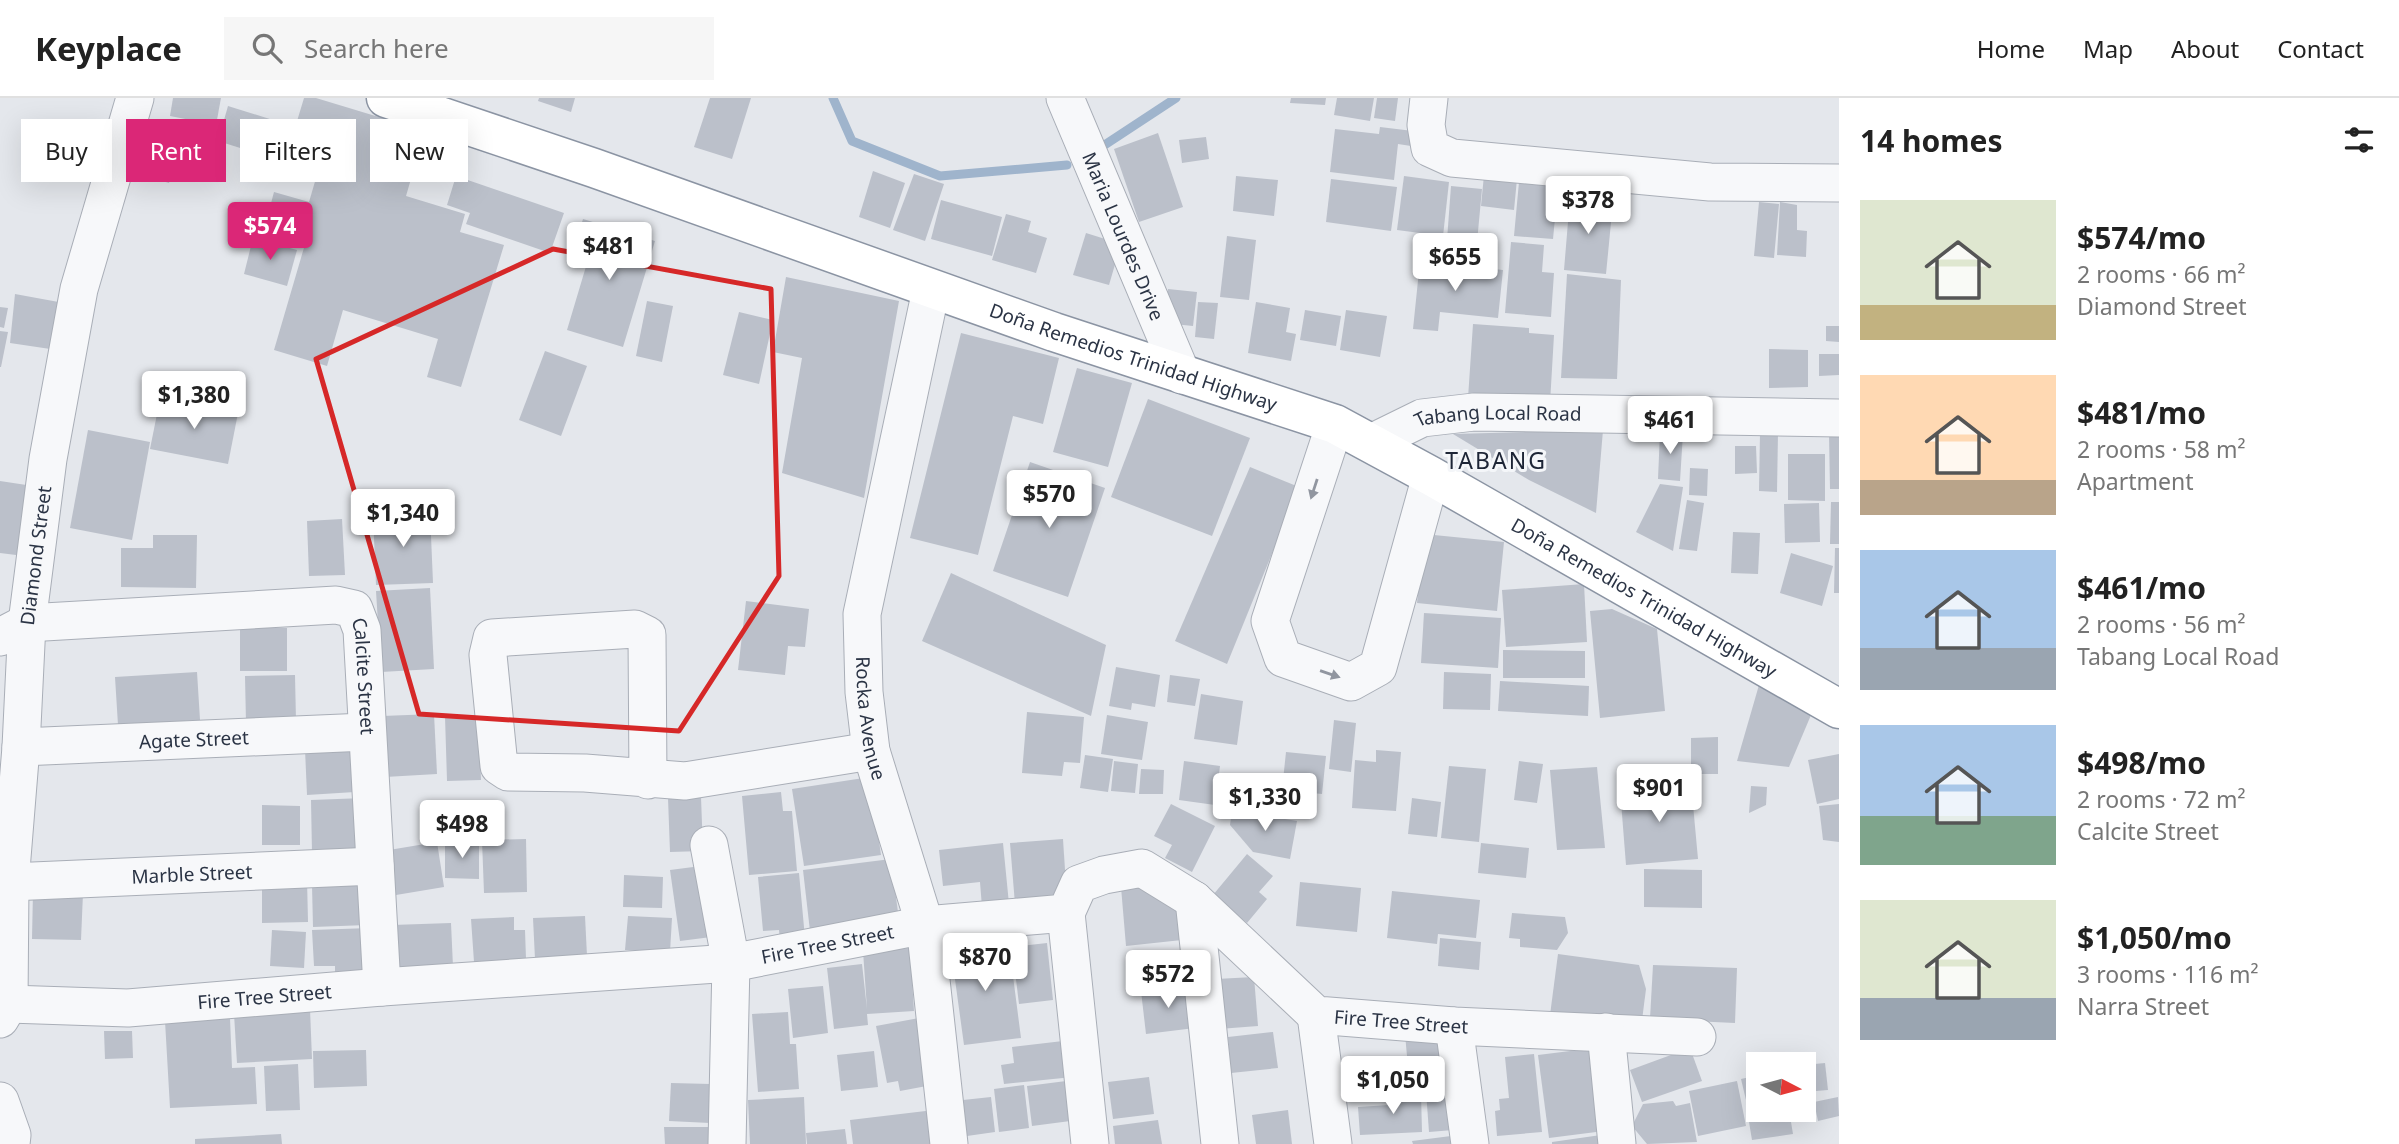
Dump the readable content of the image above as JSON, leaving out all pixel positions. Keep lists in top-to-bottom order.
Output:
{
  "streets": {
    "highway": ["Doña Remedios Trinidad Highway"],
    "street": [
      "Maria Lourdes Drive",
      "Tabang Local Road",
      "Diamond Street",
      "Calcite Street",
      "Rocka Avenue",
      "Agate Street",
      "Marble Street",
      "Fire Tree Street"
    ]
  },
  "crossings": [
    ["Maria Lourdes Drive", "Doña Remedios Trinidad Highway"],
    ["Doña Remedios Trinidad Highway", "Tabang Local Road"],
    ["Doña Remedios Trinidad Highway", "Rocka Avenue"],
    ["Diamond Street", "Calcite Street"],
    ["Diamond Street", "Agate Street"],
    ["Diamond Street", "Marble Street"],
    ["Diamond Street", "Fire Tree Street"],
    ["Calcite Street", "Agate Street"],
    ["Calcite Street", "Marble Street"],
    ["Calcite Street", "Fire Tree Street"],
    ["Rocka Avenue", "Fire Tree Street"]
  ],
  "districts": ["TABANG"],
  "north": "right",
  "page": {
    "header": "Keyplace",
    "search": "Search here",
    "nav": [
      "Home",
      "Map",
      "About",
      "Contact"
    ],
    "heading": "14 homes",
    "chip": [
      "Buy",
      "Rent",
      "Filters",
      "New"
    ],
    "price": [
      "$378",
      "$574",
      "$481",
      "$655",
      "$1,380",
      "$461",
      "$570",
      "$1,340",
      "$901",
      "$1,330",
      "$498",
      "$870",
      "$572",
      "$1,050"
    ],
    "list": [
      {
        "name": "$574/mo",
        "note": "2 rooms · 66 m² · Diamond Street"
      },
      {
        "name": "$481/mo",
        "note": "2 rooms · 58 m² · Apartment"
      },
      {
        "name": "$461/mo",
        "note": "2 rooms · 56 m² · Tabang Local Road"
      },
      {
        "name": "$498/mo",
        "note": "2 rooms · 72 m² · Calcite Street"
      },
      {
        "name": "$1,050/mo",
        "note": "3 rooms · 116 m² · Narra Street"
      }
    ]
  }
}
